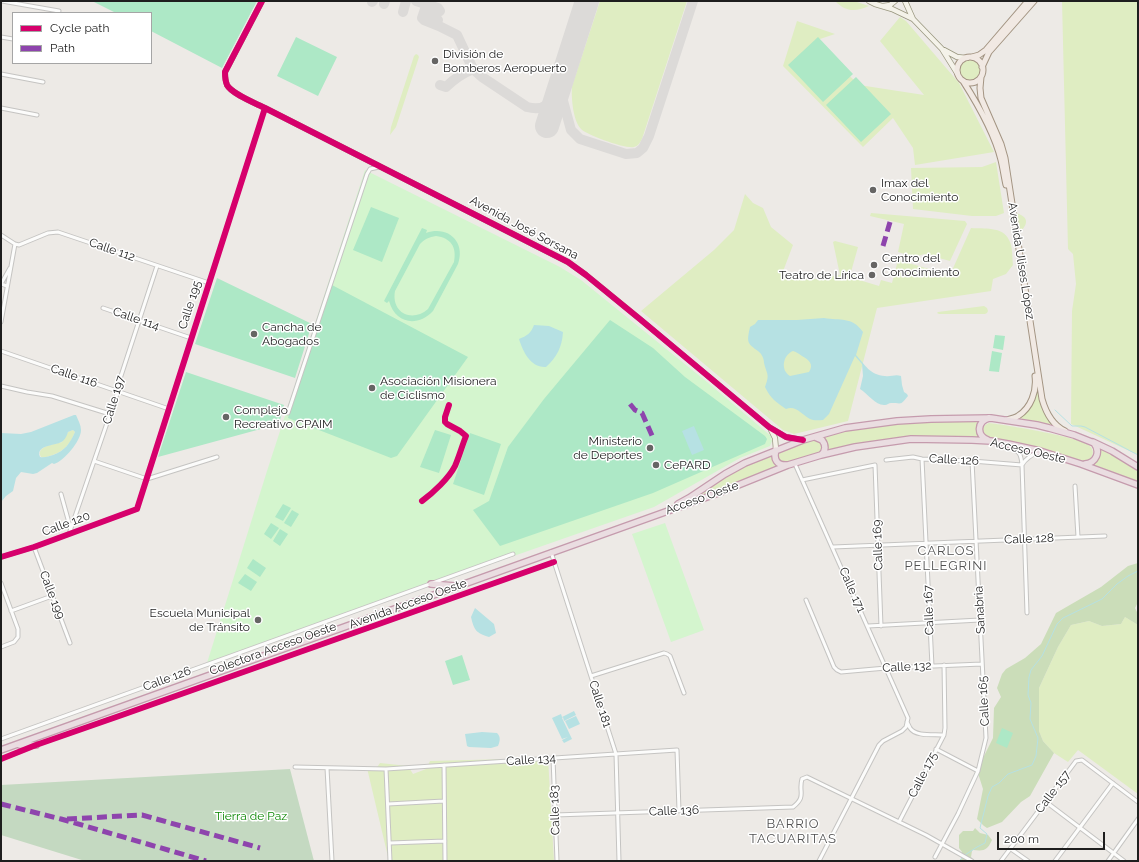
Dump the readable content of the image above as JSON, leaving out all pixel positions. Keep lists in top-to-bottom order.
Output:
{
  "streets": {
    "highway": ["Acceso Oeste", "Avenida Acceso Oeste"],
    "main road": ["Avenida Ulises López"],
    "street": [
      "Avenida José Sorsana",
      "Calle 112",
      "Calle 195",
      "Calle 114",
      "Calle 116",
      "Calle 197",
      "Calle 126",
      "Calle 120",
      "Calle 128",
      "Calle 169",
      "Calle 171",
      "Calle 199",
      "Calle 167",
      "Sanabria",
      "Colectora Acceso Oeste",
      "Calle 132",
      "Calle 165",
      "Calle 181",
      "Calle 134",
      "Calle 175",
      "Calle 157",
      "Calle 183",
      "Calle 136"
    ]
  },
  "crossings": [
    ["Avenida José Sorsana", "Calle 195"],
    ["Avenida José Sorsana", "Acceso Oeste"],
    ["Calle 112", "Calle 195"],
    ["Calle 112", "Calle 197"],
    ["Avenida Ulises López", "Acceso Oeste"],
    ["Calle 195", "Calle 114"],
    ["Calle 195", "Calle 116"],
    ["Calle 195", "Calle 120"],
    ["Calle 114", "Calle 197"],
    ["Calle 116", "Calle 197"],
    ["Calle 197", "Calle 120"],
    ["Acceso Oeste", "Calle 171"],
    ["Acceso Oeste", "Avenida Acceso Oeste"],
    ["Calle 126", "Calle 167"],
    ["Calle 126", "Sanabria"],
    ["Calle 120", "Calle 199"],
    ["Calle 128", "Calle 169"],
    ["Calle 128", "Calle 171"],
    ["Calle 128", "Calle 167"],
    ["Calle 128", "Sanabria"],
    ["Calle 169", "Calle 171"],
    ["Calle 171", "Calle 132"],
    ["Avenida Acceso Oeste", "Calle 181"],
    ["Calle 167", "Calle 132"],
    ["Sanabria", "Calle 132"],
    ["Sanabria", "Calle 165"],
    ["Colectora Acceso Oeste", "Calle 181"],
    ["Calle 132", "Calle 165"],
    ["Calle 132", "Calle 175"],
    ["Calle 181", "Calle 134"],
    ["Calle 181", "Calle 136"],
    ["Calle 134", "Calle 183"],
    ["Calle 134", "Calle 136"],
    ["Calle 183", "Calle 136"]
  ],
  "districts": ["CARLOS PELLEGRINI", "BARRIO TACUARITAS"],
  "parks": ["Tierra de Paz"],
  "places": [
    "División de Bomberos Aeropuerto",
    "Imax del Conocimiento",
    "Centro del Conocimiento",
    "Teatro de Lírica",
    "Cancha de Abogados",
    "Asociación Misionera de Ciclismo",
    "Complejo Recreativo CPAIM",
    "Ministerio de Deportes",
    "CePARD",
    "Escuela Municipal de Tránsito"
  ],
  "legend": ["Cycle path", "Path"],
  "scale_bar": "200 m"
}
